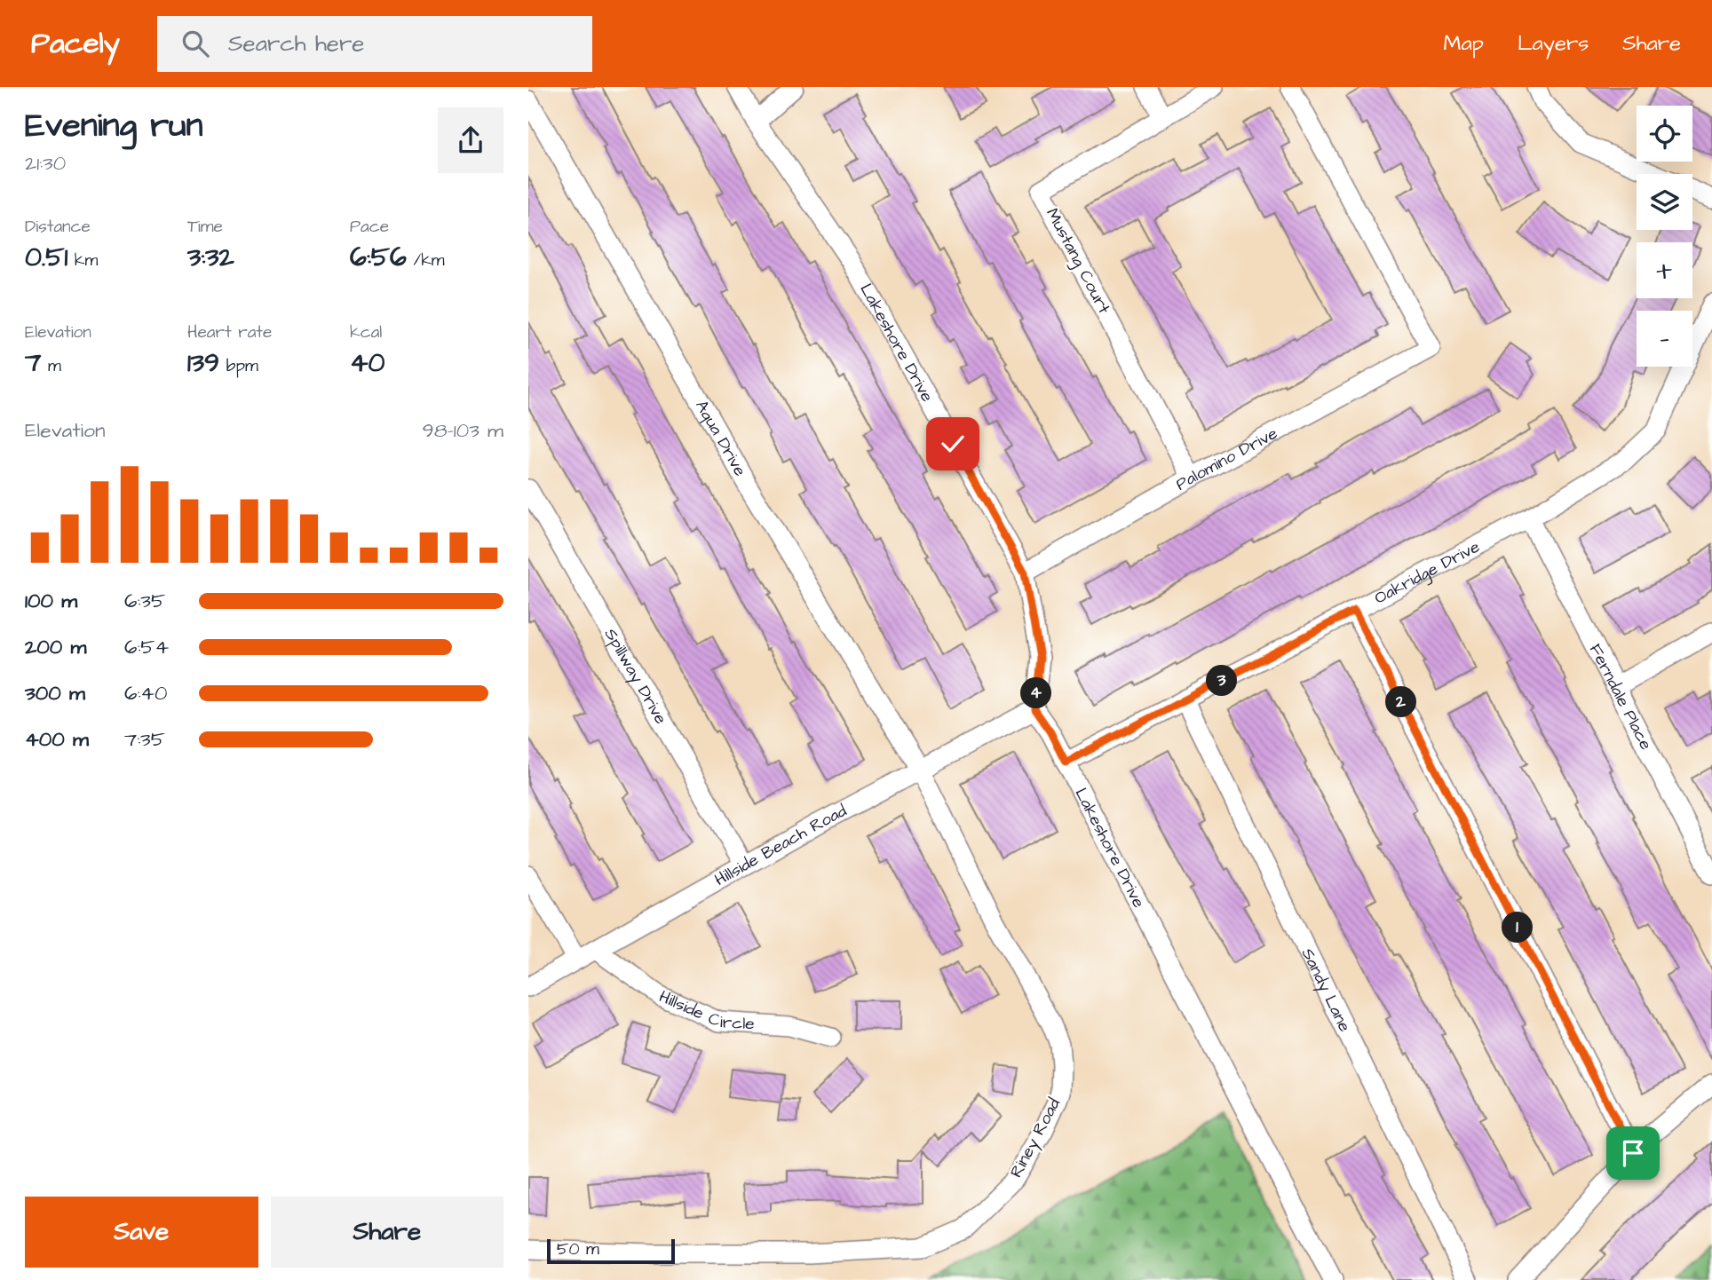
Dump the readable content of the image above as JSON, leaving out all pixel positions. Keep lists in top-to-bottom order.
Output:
{
  "streets": {
    "street": [
      "Mustang Court",
      "Lakeshore Drive",
      "Aqua Drive",
      "Palomino Drive",
      "Oakridge Drive",
      "Spillway Drive",
      "Ferndale Place",
      "Hillside Beach Road",
      "Sandy Lane",
      "Hillside Circle",
      "Riney Road"
    ]
  },
  "crossings": [
    ["Mustang Court", "Palomino Drive"],
    ["Lakeshore Drive", "Palomino Drive"],
    ["Lakeshore Drive", "Oakridge Drive"],
    ["Lakeshore Drive", "Hillside Beach Road"],
    ["Aqua Drive", "Hillside Beach Road"],
    ["Aqua Drive", "Riney Road"],
    ["Oakridge Drive", "Ferndale Place"],
    ["Oakridge Drive", "Sandy Lane"],
    ["Spillway Drive", "Hillside Beach Road"],
    ["Hillside Beach Road", "Hillside Circle"],
    ["Hillside Beach Road", "Riney Road"]
  ],
  "scale_bar": "50 m",
  "page": {
    "header": "Pacely",
    "search": "Search here",
    "nav": ["Map", "Layers", "Share"],
    "heading": ["Evening run", "21:30"],
    "map_buttons": ["+", "−"],
    "stats": [
      ["Distance", "0.51 km"],
      ["Time", "3:32"],
      ["Pace", "6:56 /km"],
      ["Elevation", "7 m"],
      ["Heart rate", "139 bpm"],
      ["kcal", "40"]
    ],
    "chart": ["Elevation", "98–103 m"],
    "list": [
      {
        "name": "100 m",
        "note": "6:35"
      },
      {
        "name": "200 m",
        "note": "6:54"
      },
      {
        "name": "300 m",
        "note": "6:40"
      },
      {
        "name": "400 m",
        "note": "7:35"
      }
    ],
    "pins": [
      "3",
      "4",
      "2",
      "1"
    ],
    "buttons": ["Save", "Share"],
    "scale": "50 m"
  }
}
